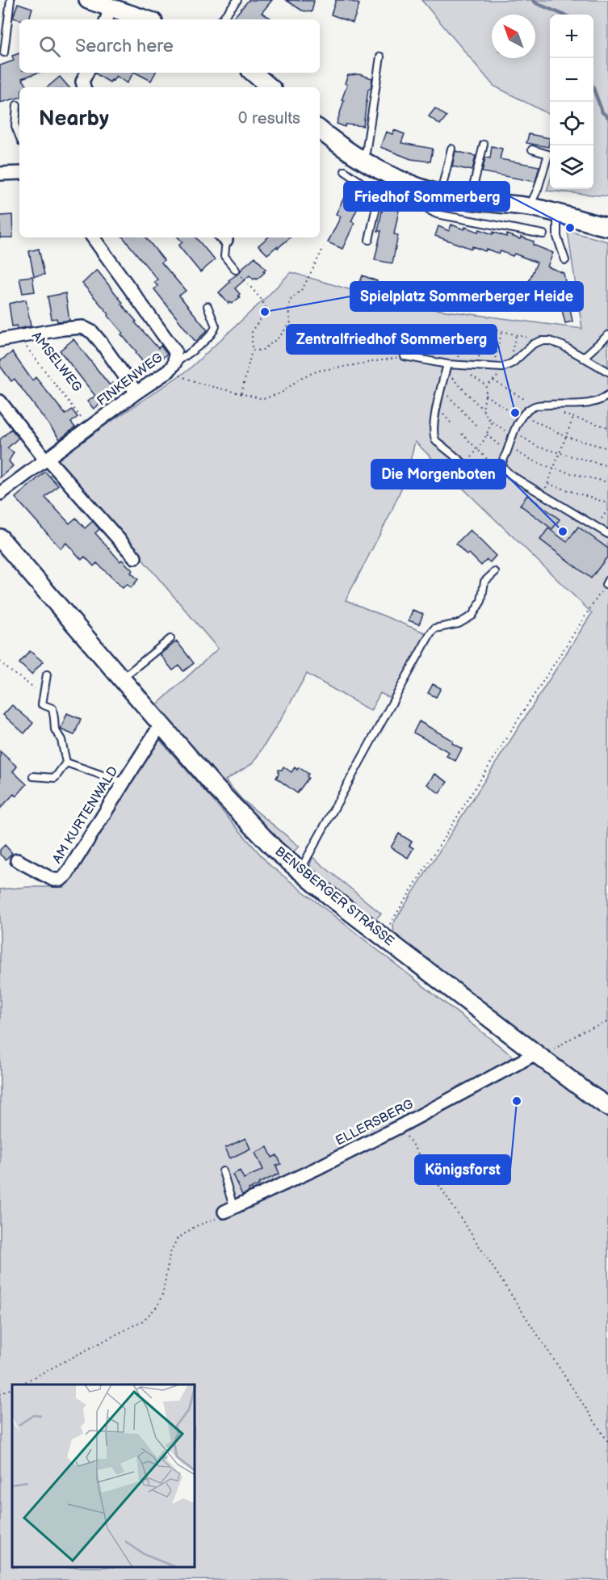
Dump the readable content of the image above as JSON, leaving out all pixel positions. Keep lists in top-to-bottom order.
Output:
{
  "streets": {
    "main road": ["BENSBERGER STRASSE"],
    "street": [
      "AMSELWEG",
      "FINKENWEG",
      "AM KURTENWALD",
      "ELLERSBERG"
    ]
  },
  "crossings": [
    ["AMSELWEG", "FINKENWEG"],
    ["AM KURTENWALD", "BENSBERGER STRASSE"],
    ["BENSBERGER STRASSE", "ELLERSBERG"]
  ],
  "places": [
    "Friedhof Sommerberg",
    "Spielplatz Sommerberger Heide",
    "Zentralfriedhof Sommerberg",
    "Die Morgenboten",
    "Königsforst"
  ],
  "north": "top left",
  "page": {
    "map_buttons": ["+", "−"],
    "search": "Search here",
    "heading": ["Nearby", "0 results"]
  }
}
